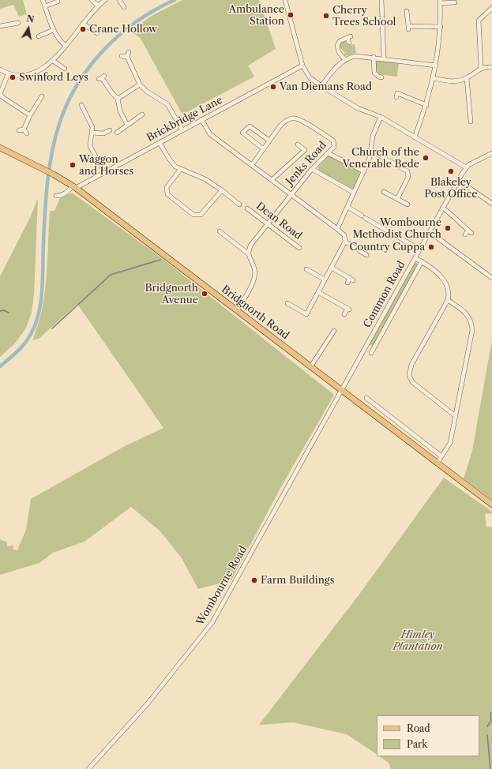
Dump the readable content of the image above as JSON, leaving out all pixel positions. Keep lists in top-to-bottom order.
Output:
{
  "streets": {
    "main road": ["Bridgnorth Road"],
    "street": [
      "Brickbridge Lane",
      "Jenks Road",
      "Dean Road",
      "Common Road",
      "Wombourne Road"
    ]
  },
  "crossings": [
    ["Brickbridge Lane", "Bridgnorth Road"],
    ["Common Road", "Bridgnorth Road"],
    ["Common Road", "Wombourne Road"],
    ["Bridgnorth Road", "Wombourne Road"]
  ],
  "parks": ["Himley Plantation"],
  "places": [
    "Ambulance Station",
    "Cherry Trees School",
    "Crane Hollow",
    "Swinford Leys",
    "Van Diemans Road",
    "Church of the Venerable Bede",
    "Waggon and Horses",
    "Blakeley Post Office",
    "Wombourne Methodist Church",
    "Country Cuppa",
    "Bridgnorth Avenue",
    "Farm Buildings"
  ],
  "legend": ["Road", "Park"],
  "north": "top"
}
